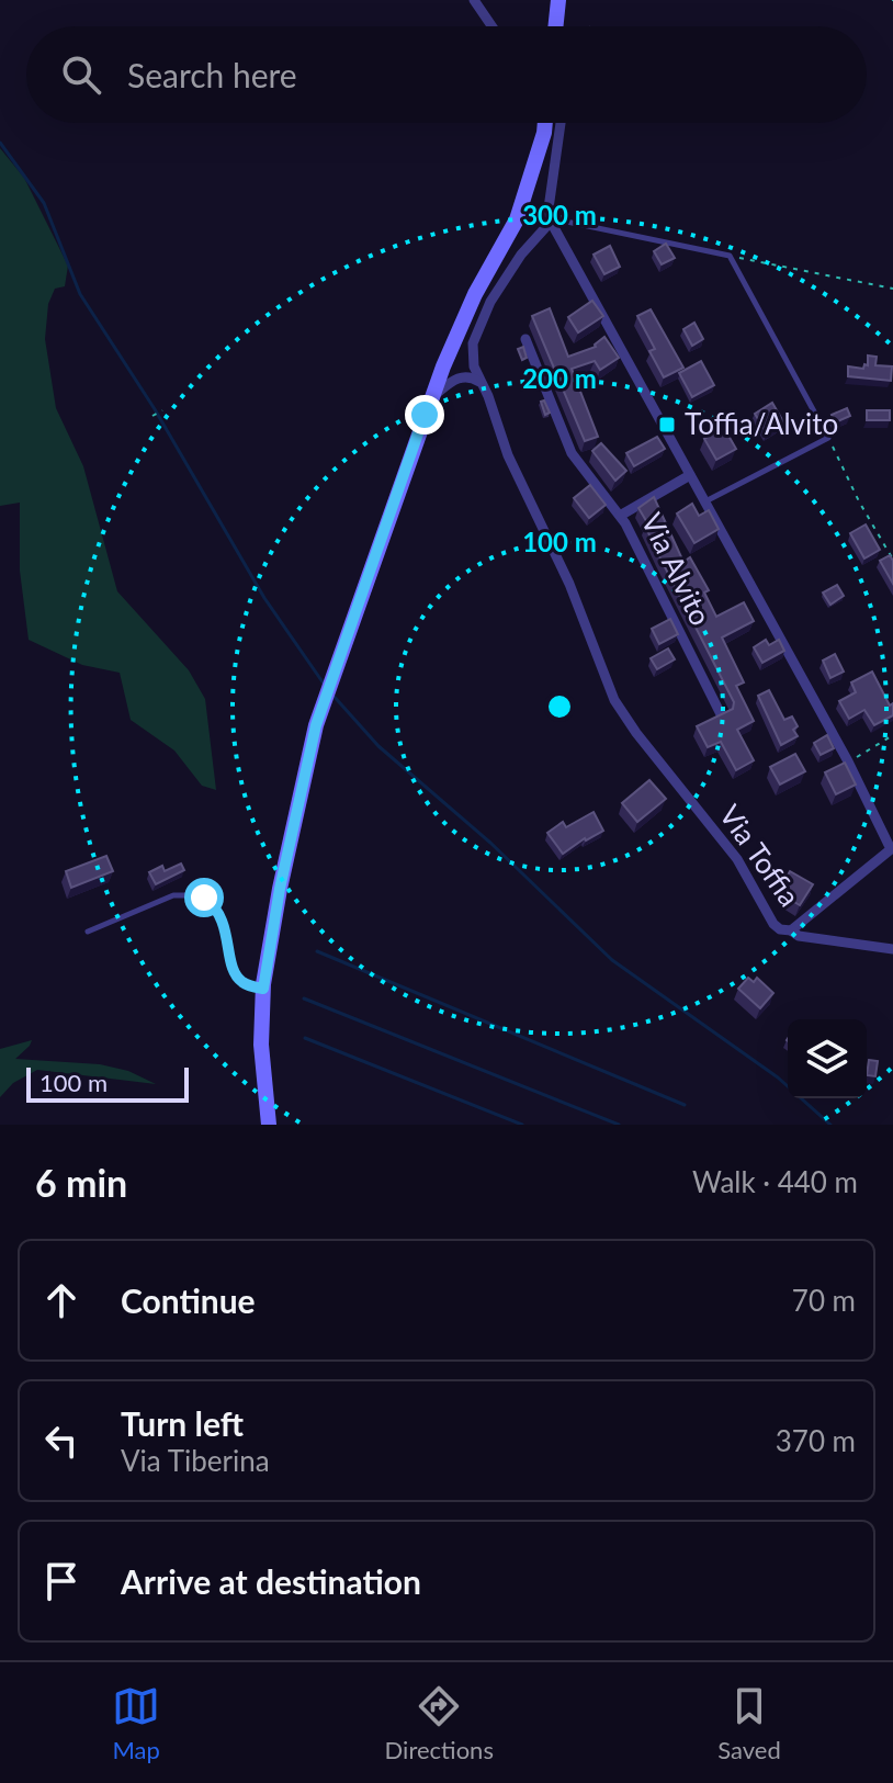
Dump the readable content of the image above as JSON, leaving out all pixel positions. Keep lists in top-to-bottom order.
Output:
{
  "streets": {
    "street": ["Via Alvito", "Via Toffia"]
  },
  "crossings": [
    ["Via Alvito", "Via Toffia"]
  ],
  "places": {
    "transit": ["Toffia/Alvito"]
  },
  "scale_bar": "100 m",
  "page": {
    "search": "Search here",
    "scale": "100 m",
    "heading": ["6 min", "Walk · 440 m"],
    "list": [
      ["Continue", "70 m"],
      ["Turn left", "Via Tiberina", "370 m"],
      "Arrive at destination"
    ],
    "nav": ["Map", "Directions", "Saved"]
  },
  "rings": ["300 m", "200 m", "100 m"]
}
